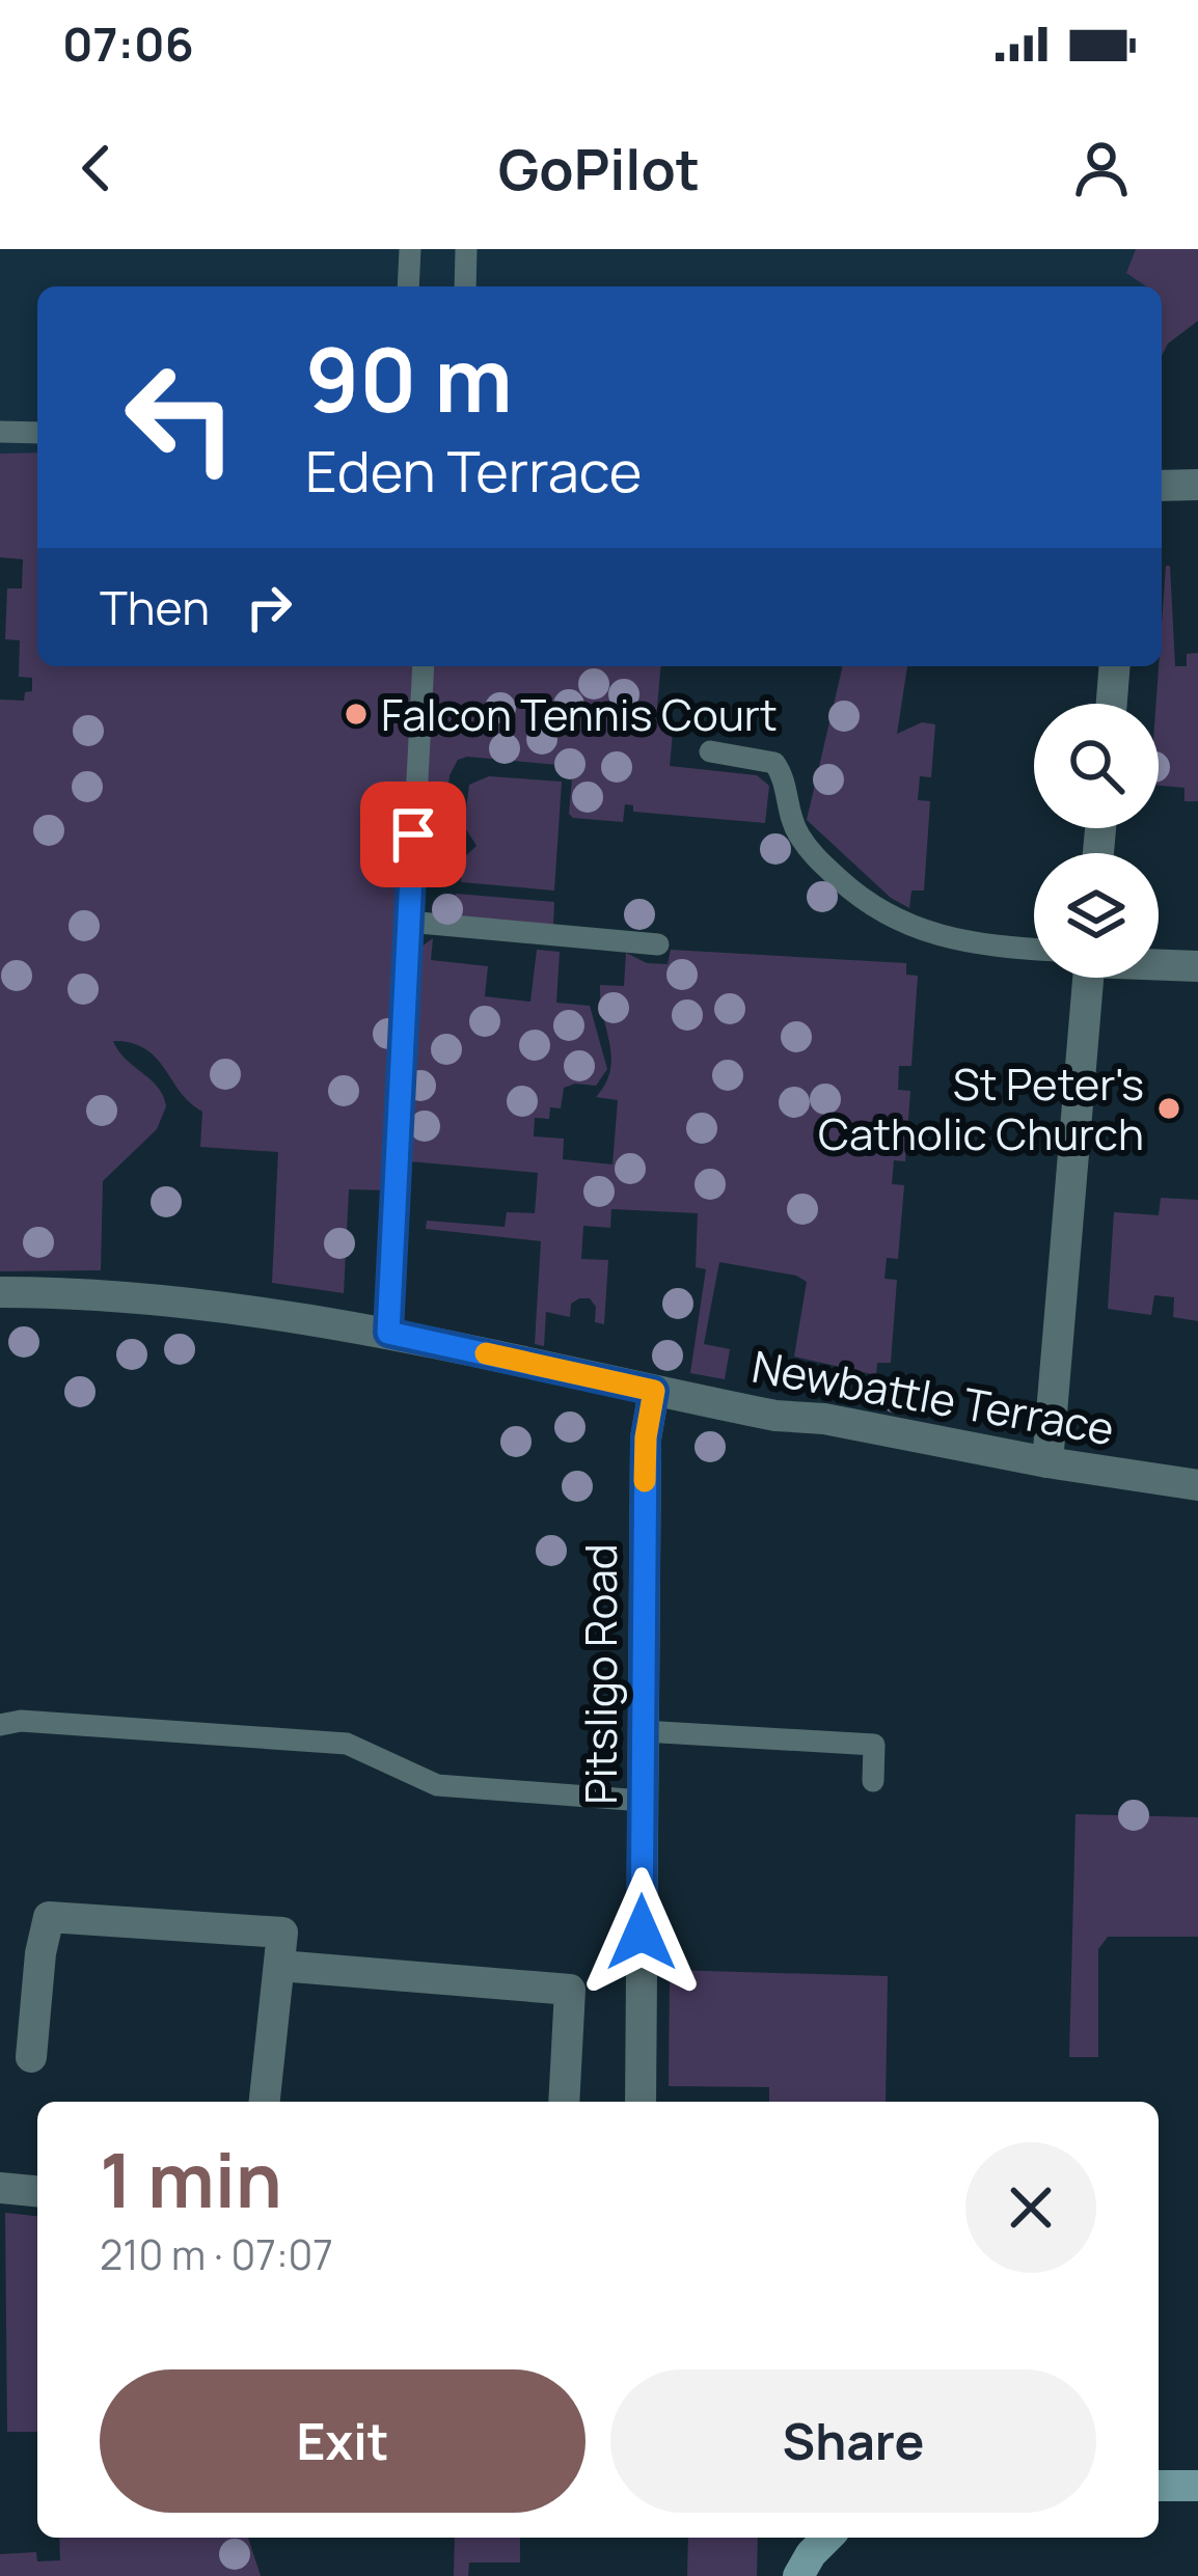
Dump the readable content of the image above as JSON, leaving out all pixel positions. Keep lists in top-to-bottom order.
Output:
{
  "streets": {
    "street": ["Newbattle Terrace", "Pitsligo Road"]
  },
  "crossings": [
    ["Newbattle Terrace", "Pitsligo Road"]
  ],
  "places": ["Falcon Tennis Court", "St Peter's Catholic Church"],
  "page": {
    "status": "07:06",
    "header": "GoPilot",
    "turn": ["90 m", "Eden Terrace"],
    "then": "Then",
    "heading": ["1 min", "210 m · 07:07"],
    "buttons": ["Exit", "Share"]
  }
}
